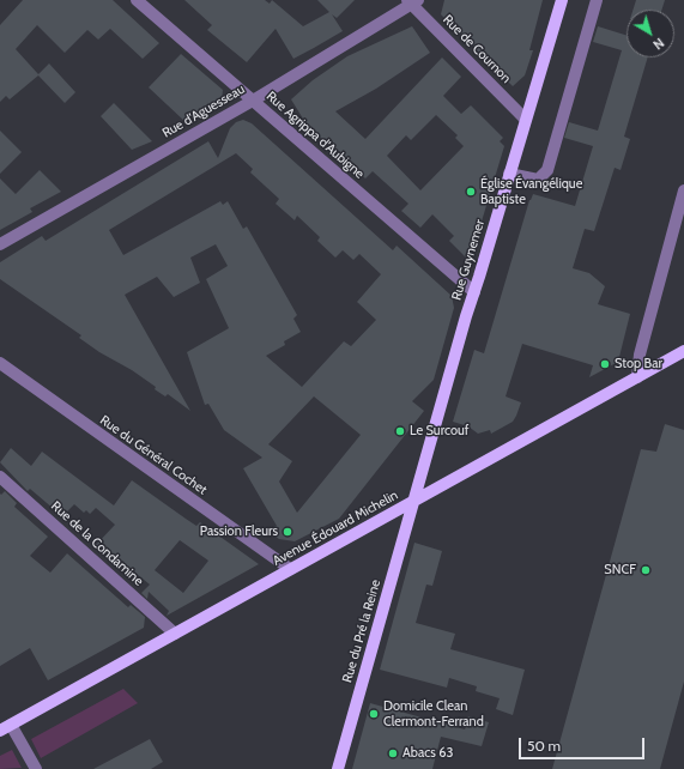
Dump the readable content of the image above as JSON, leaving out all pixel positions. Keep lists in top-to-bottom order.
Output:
{
  "streets": {
    "main road": ["Rue Guynemer", "Avenue Édouard Michelin", "Rue du Pré la Reine"],
    "street": [
      "Rue de Cournon",
      "Rue d'Aguesseau",
      "Rue Agrippa d'Aubigne",
      "Rue du Général Cochet",
      "Rue de la Condamine"
    ]
  },
  "crossings": [
    ["Rue de Cournon", "Rue d'Aguesseau"],
    ["Rue de Cournon", "Rue Guynemer"],
    ["Rue d'Aguesseau", "Rue Agrippa d'Aubigne"],
    ["Rue Agrippa d'Aubigne", "Rue Guynemer"],
    ["Rue Guynemer", "Avenue Édouard Michelin"],
    ["Rue Guynemer", "Rue du Pré la Reine"],
    ["Rue du Général Cochet", "Avenue Édouard Michelin"],
    ["Avenue Édouard Michelin", "Rue de la Condamine"],
    ["Avenue Édouard Michelin", "Rue du Pré la Reine"]
  ],
  "places": [
    "Église Évangélique Baptiste",
    "Stop Bar",
    "Le Surcouf",
    "Passion Fleurs",
    "SNCF",
    "Domicile Clean Clermont-Ferrand",
    "Abacs 63"
  ],
  "scale_bar": "50 m",
  "north": "bottom right"
}
